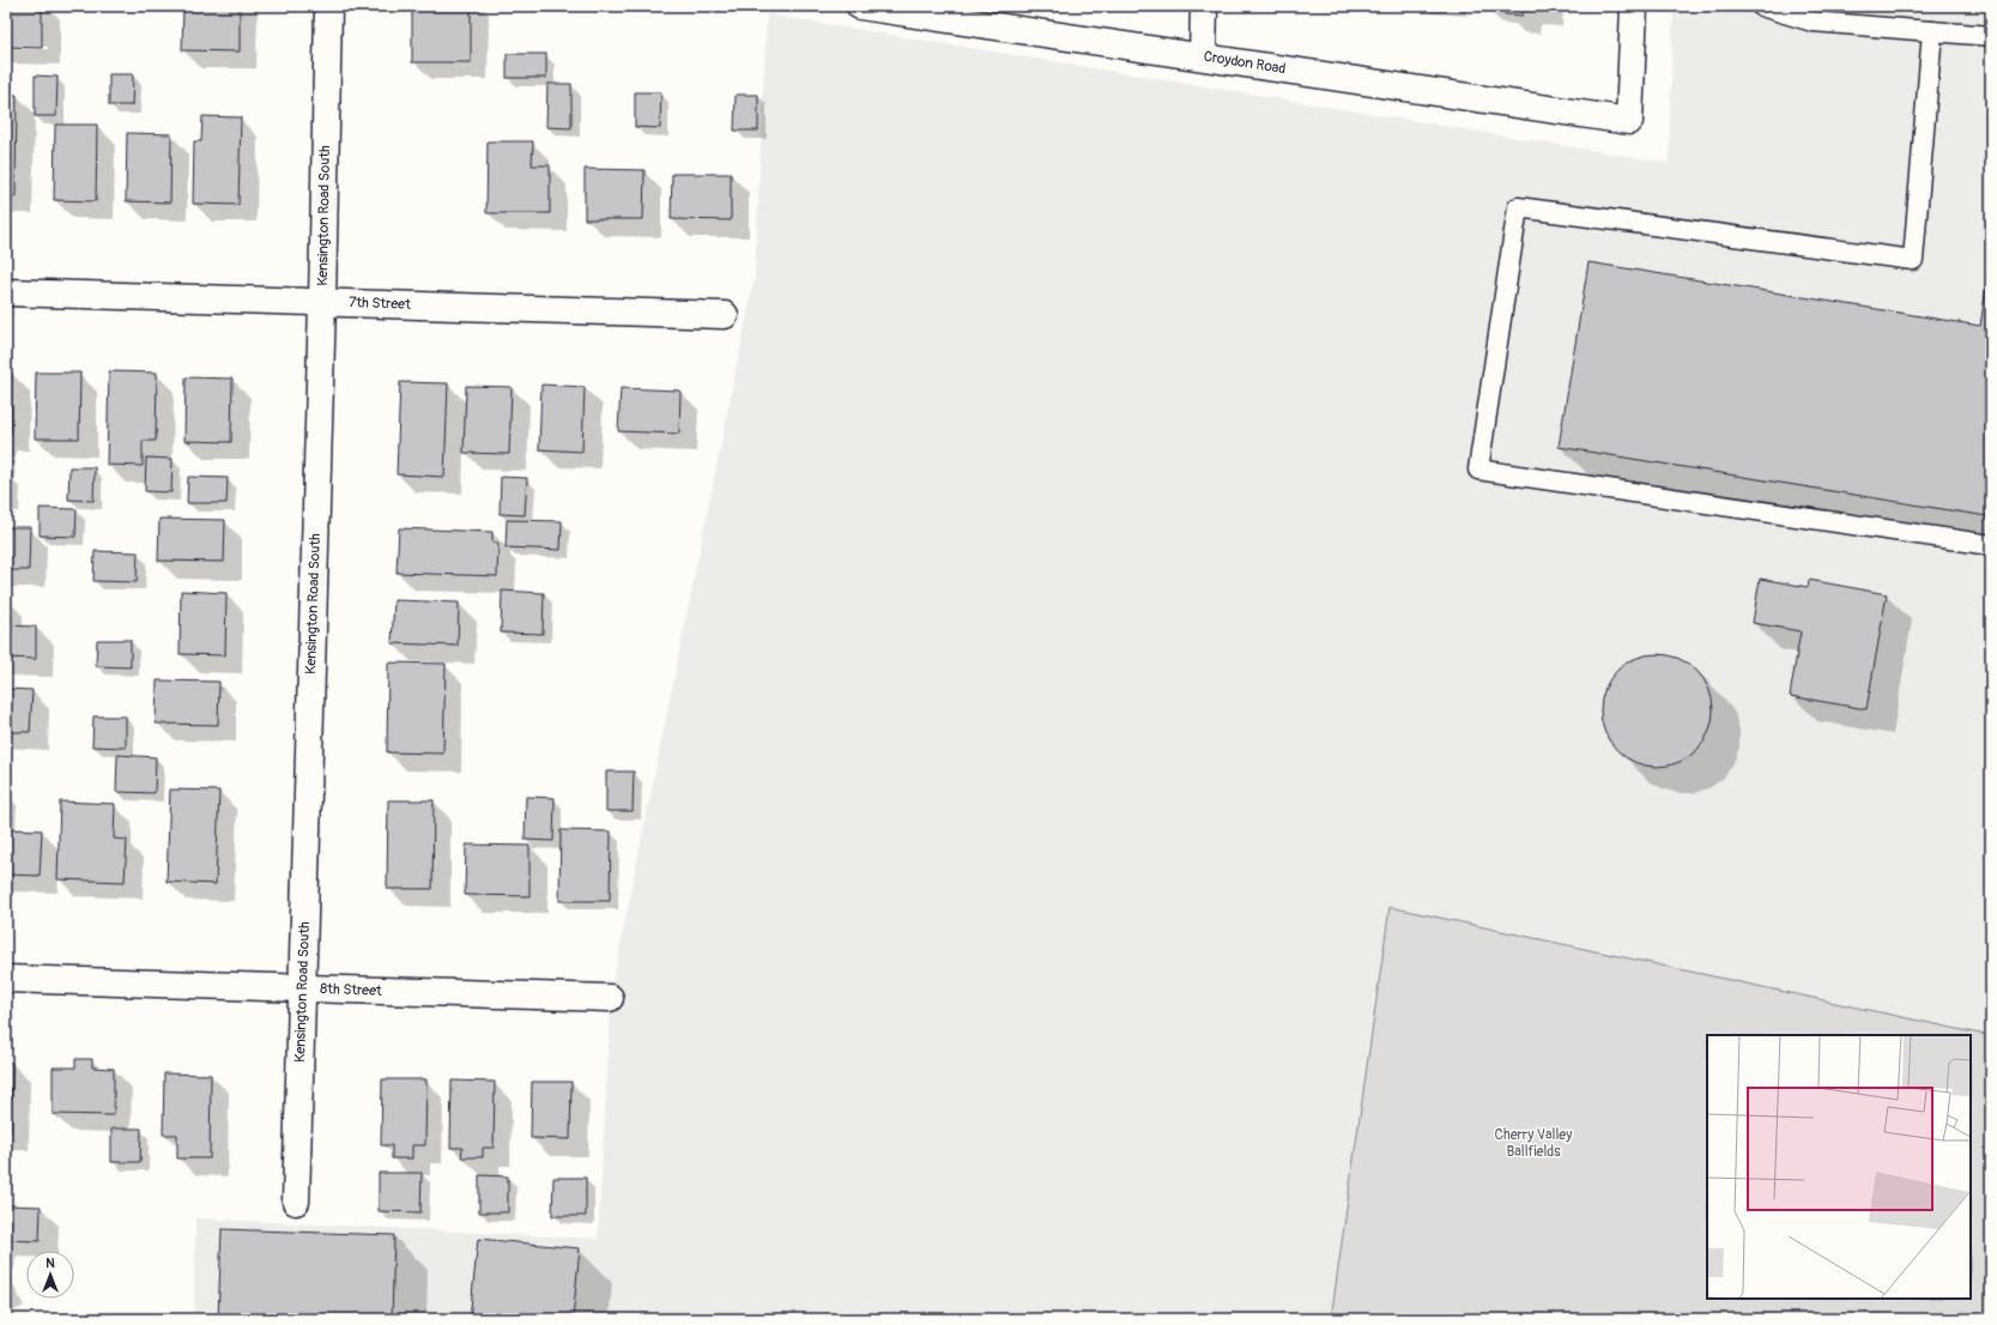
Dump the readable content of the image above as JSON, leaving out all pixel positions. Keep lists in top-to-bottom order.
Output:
{
  "streets": {
    "street": [
      "Croydon Road",
      "Kensington Road South",
      "7th Street",
      "8th Street"
    ]
  },
  "crossings": [
    ["Kensington Road South", "7th Street"],
    ["Kensington Road South", "8th Street"]
  ],
  "parks": ["Cherry Valley Ballfields"],
  "north": "top"
}
